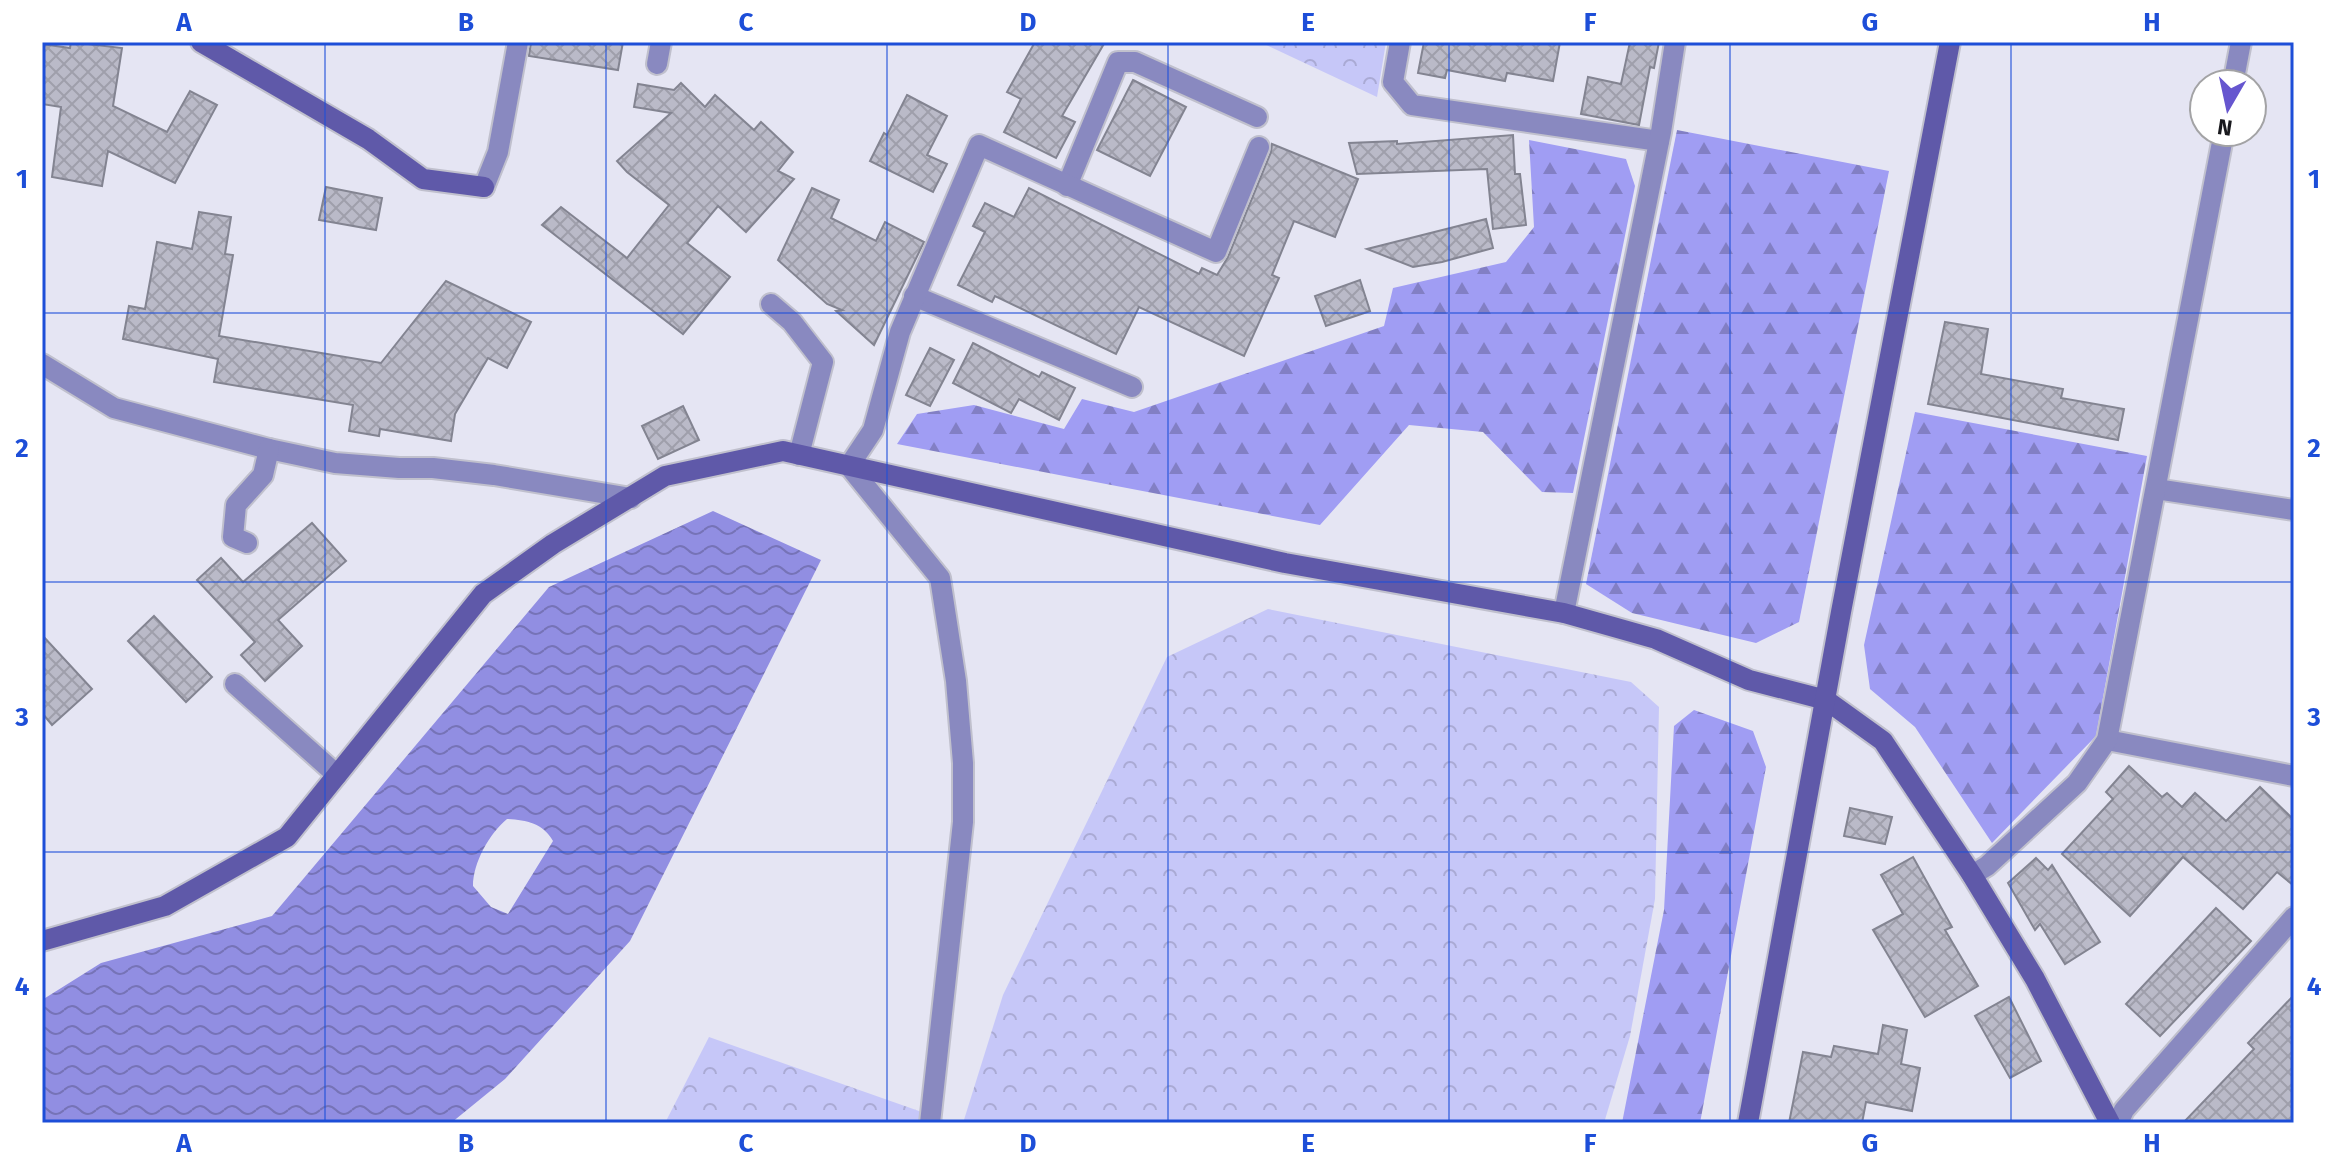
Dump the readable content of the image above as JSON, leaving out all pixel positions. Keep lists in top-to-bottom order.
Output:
{
  "north": "bottom",
  "grid": {
    "columns": [
      "A",
      "B",
      "C",
      "D",
      "E",
      "F",
      "G",
      "H"
    ],
    "rows": [
      "1",
      "2",
      "3",
      "4"
    ]
  }
}
